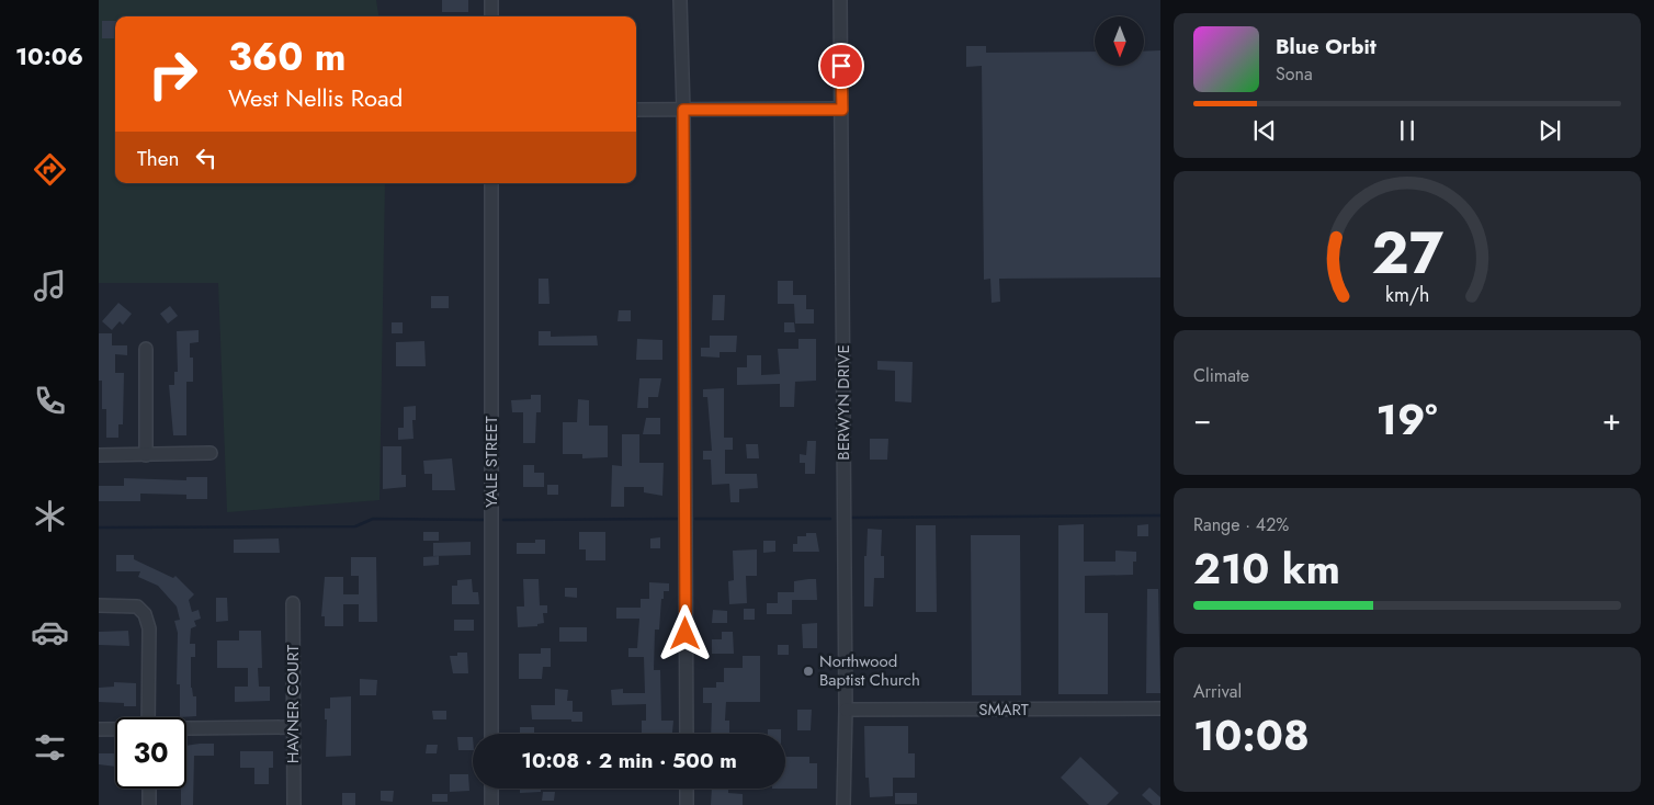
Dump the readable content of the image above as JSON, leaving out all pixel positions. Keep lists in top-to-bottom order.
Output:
{
  "streets": {
    "street": [
      "BERWYN DRIVE",
      "YALE STREET",
      "HAVNER COURT",
      "SMART"
    ]
  },
  "crossings": [
    ["BERWYN DRIVE", "SMART"]
  ],
  "places": ["Northwood Baptist Church"],
  "north": "bottom",
  "page": {
    "tabs": "10:06",
    "turn": ["360 m", "West Nellis Road"],
    "song": ["Blue Orbit", "Sona"],
    "then": "Then",
    "tile": [
      "Climate",
      ["Range · 42%", "210 km"],
      ["Arrival", "10:08"]
    ],
    "heat": ["−", "19°", "+"],
    "limit": "30",
    "trip": "10:08 · 2 min · 500 m",
    "gauge": ["27", "km/h"]
  }
}
